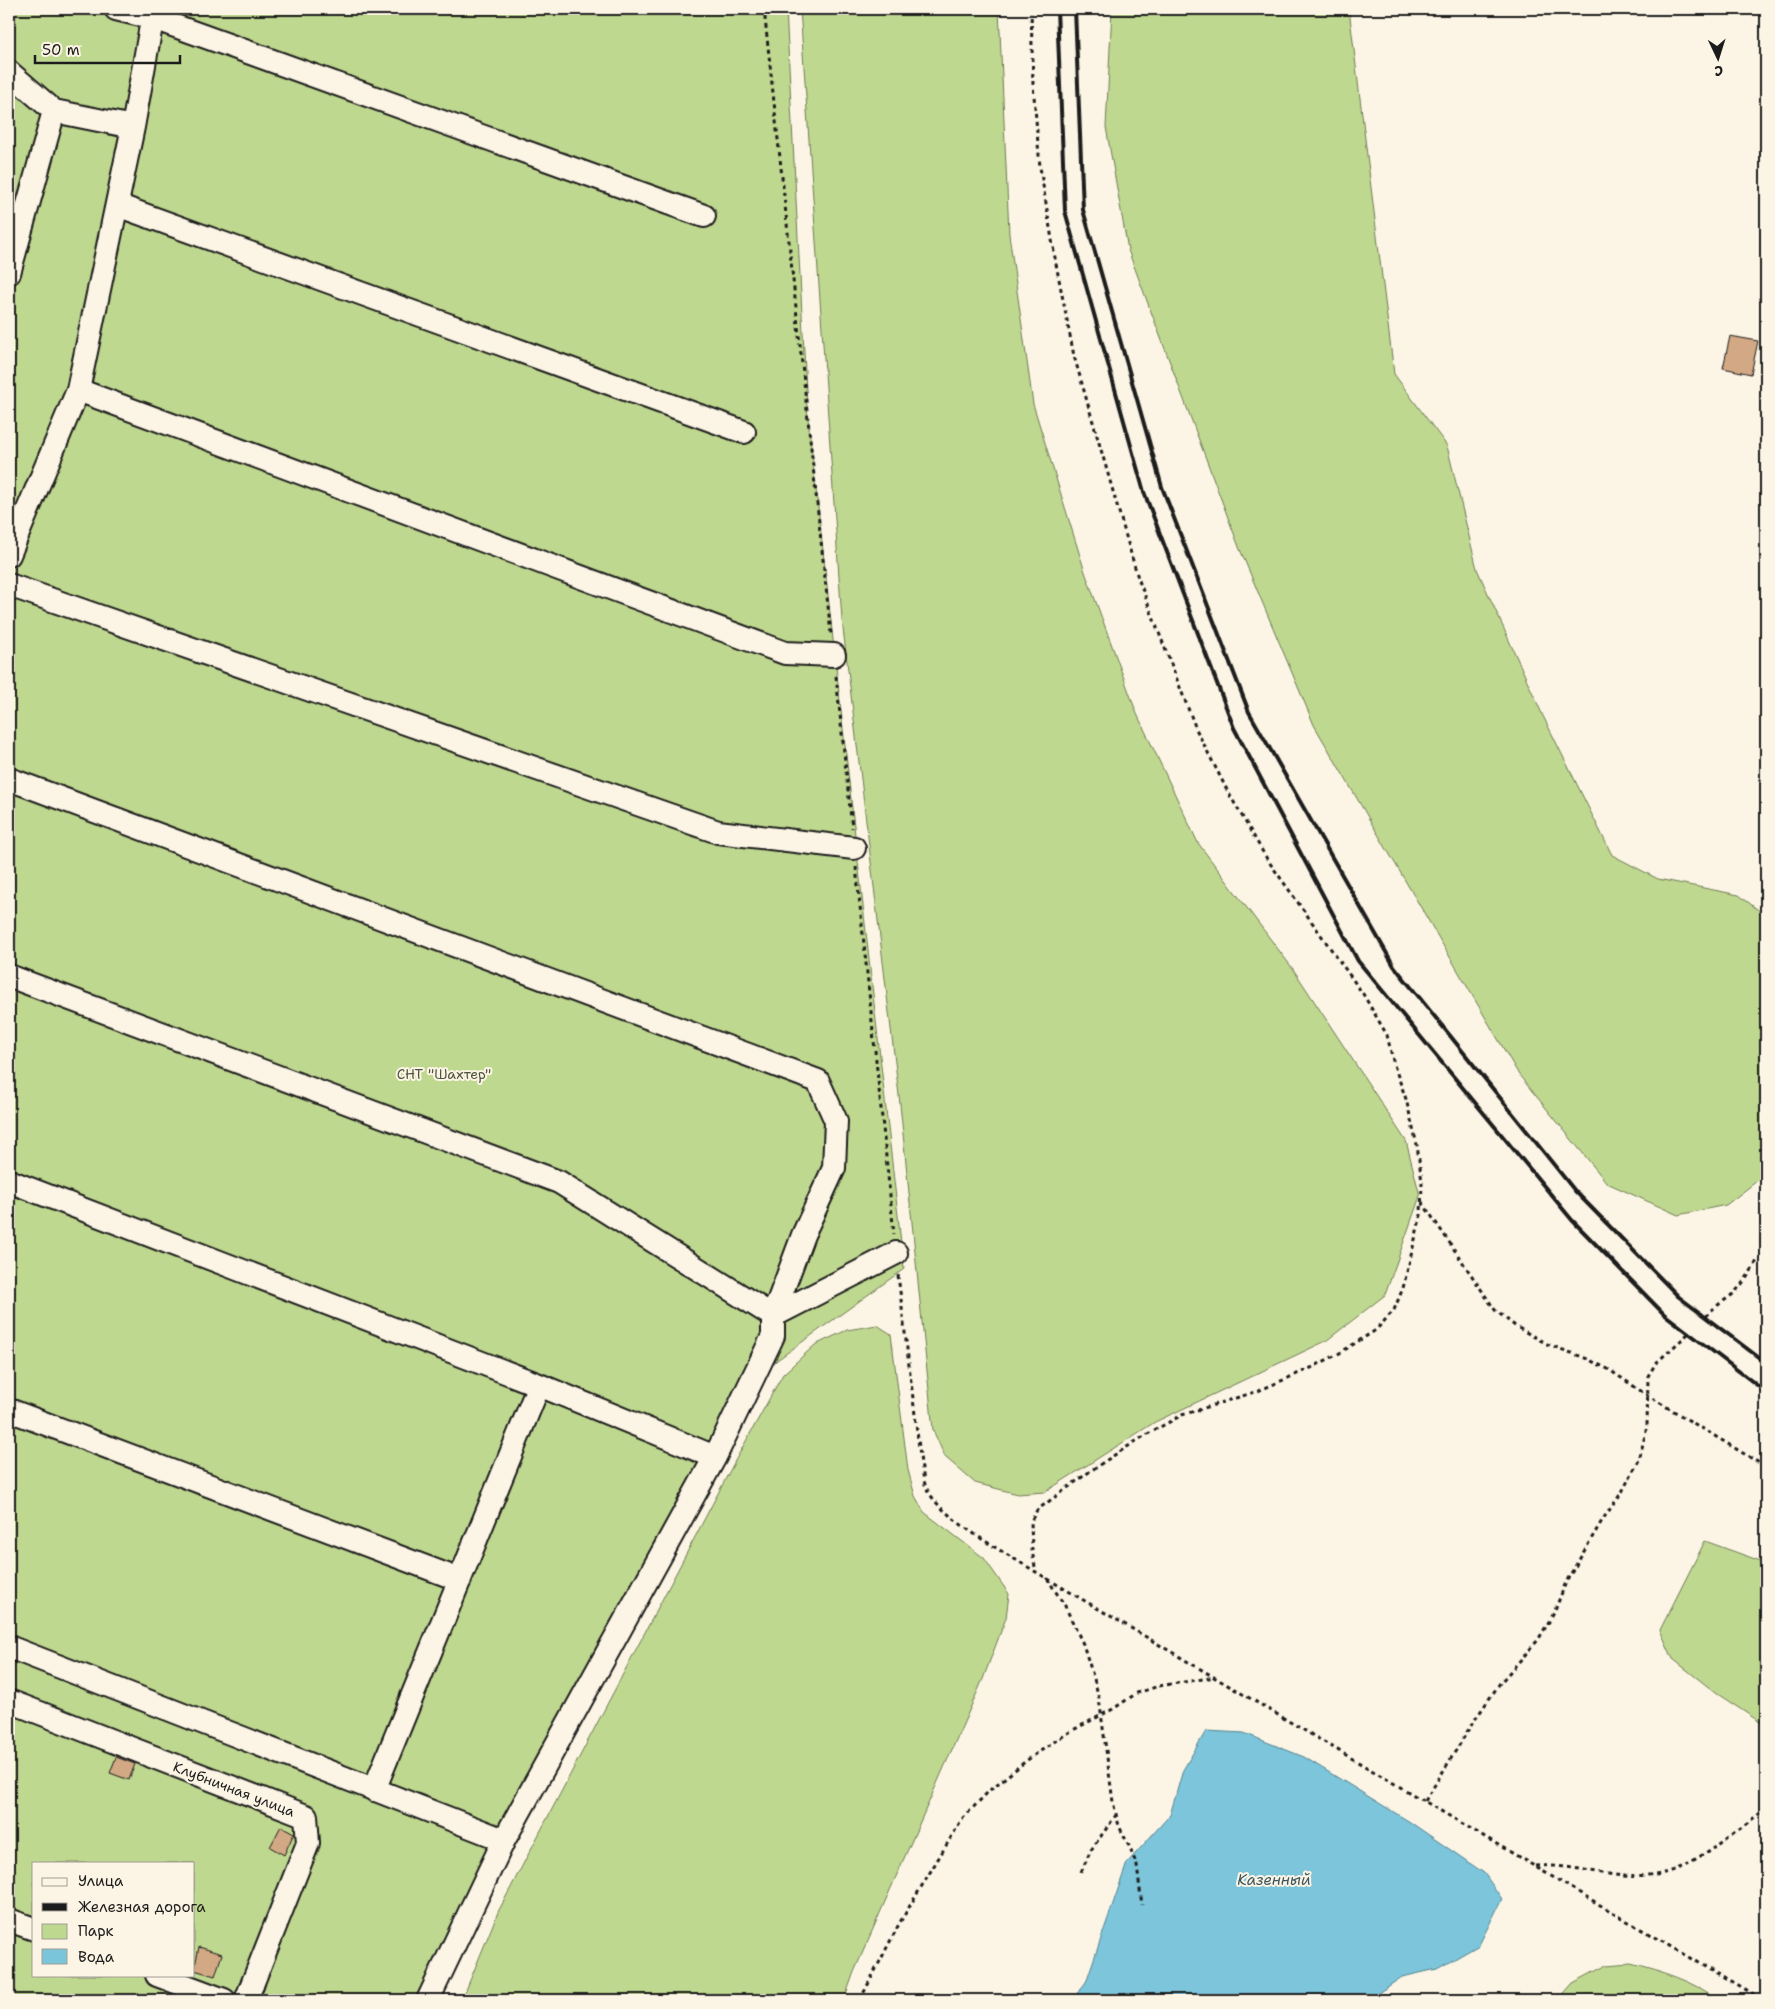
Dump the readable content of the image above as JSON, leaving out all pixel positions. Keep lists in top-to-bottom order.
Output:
{
  "streets": {
    "lane": ["Клубничная улица"]
  },
  "water": ["Казенный"],
  "parks": ["СНТ \"Шахтер\""],
  "legend": [
    "Улица",
    "Железная дорога",
    "Парк",
    "Вода"
  ],
  "scale_bar": "50 m",
  "north": "bottom"
}
